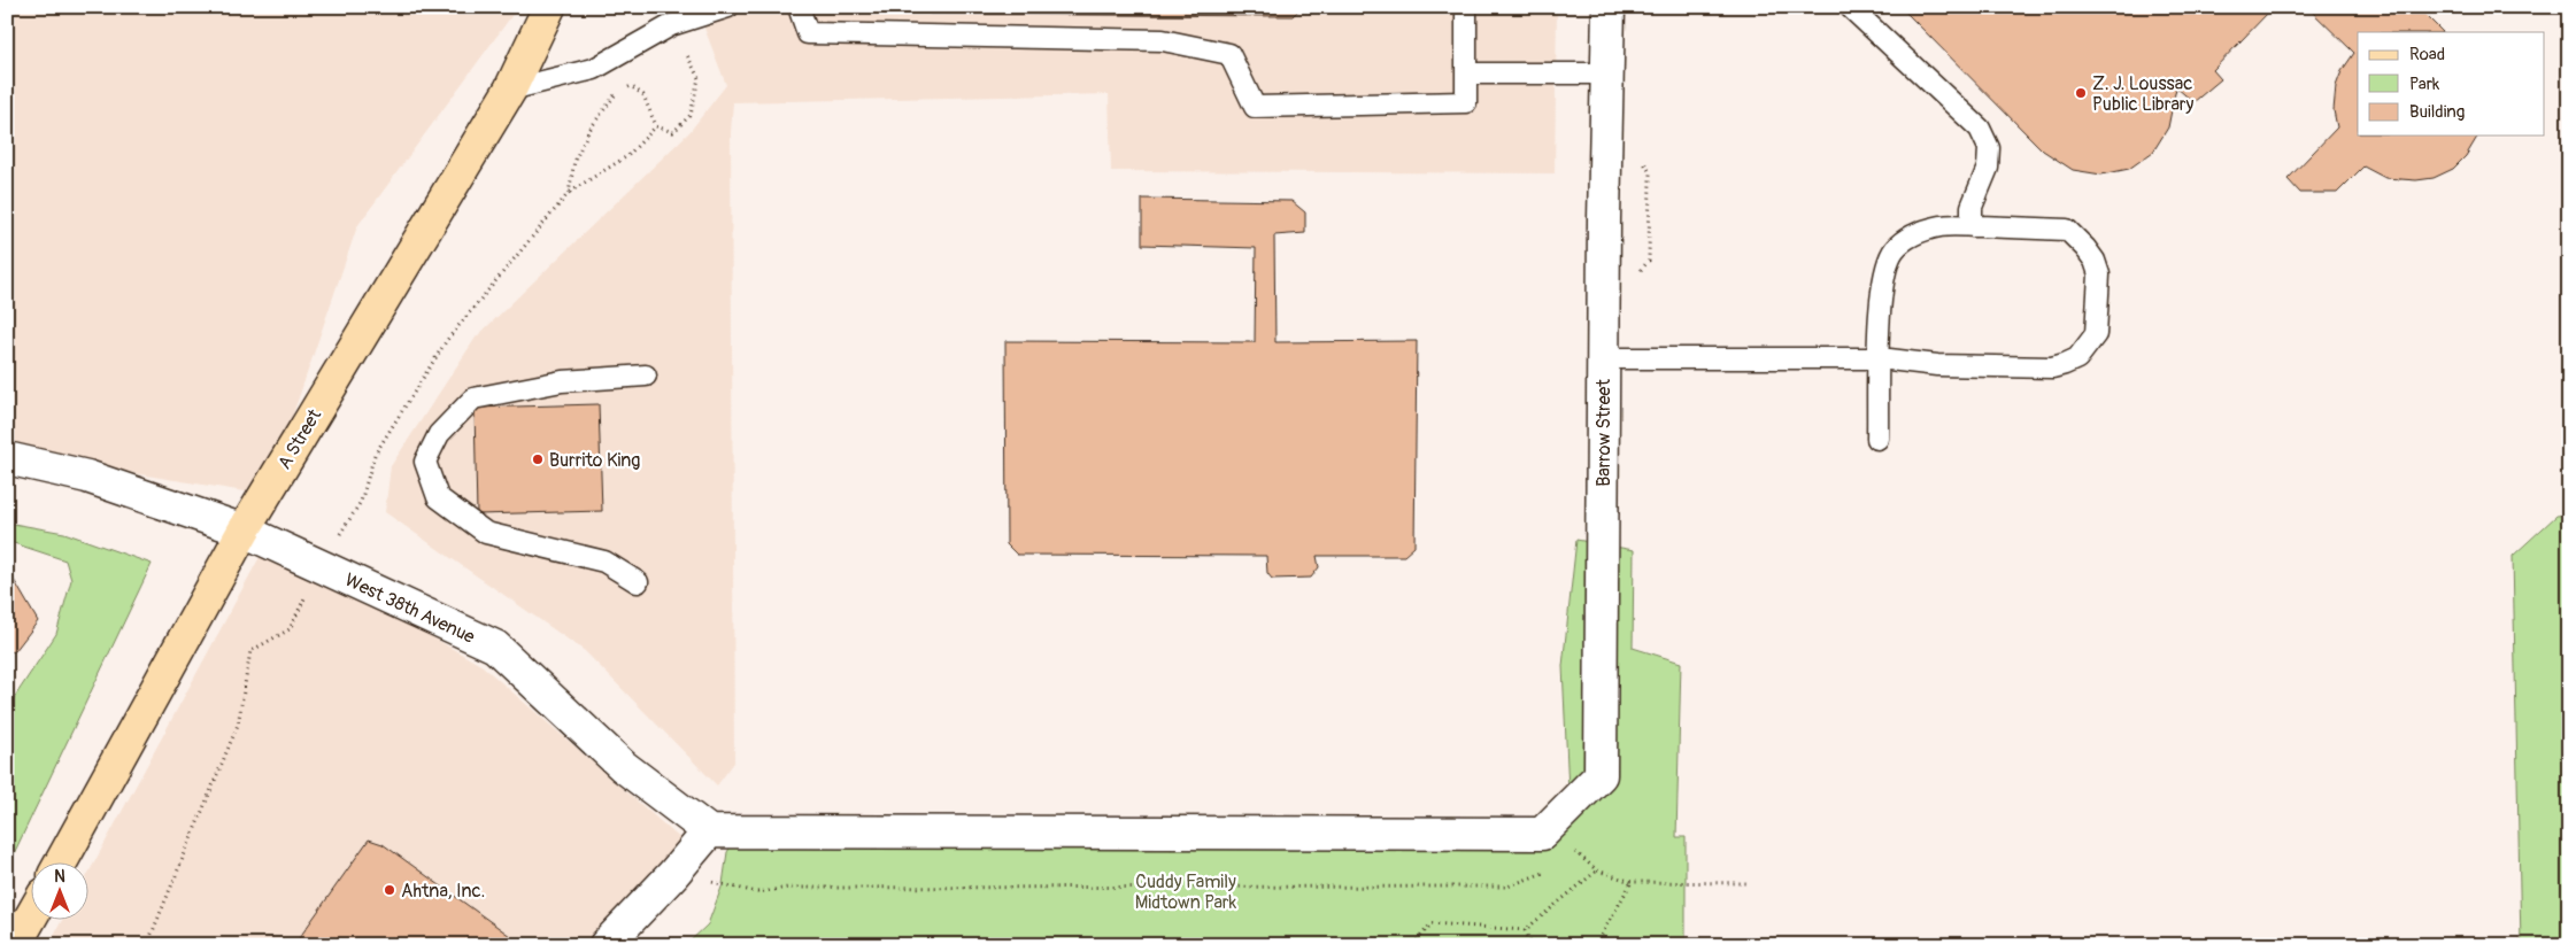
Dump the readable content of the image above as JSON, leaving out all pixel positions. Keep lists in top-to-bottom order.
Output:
{
  "streets": {
    "main road": ["A Street"],
    "street": ["Barrow Street", "West 38th Avenue"]
  },
  "crossings": [
    ["A Street", "West 38th Avenue"]
  ],
  "parks": ["Cuddy Family Midtown Park"],
  "places": ["Z. J. Loussac Public Library", "Burrito King", "Ahtna, Inc."],
  "legend": ["Road", "Park", "Building"],
  "north": "top"
}
